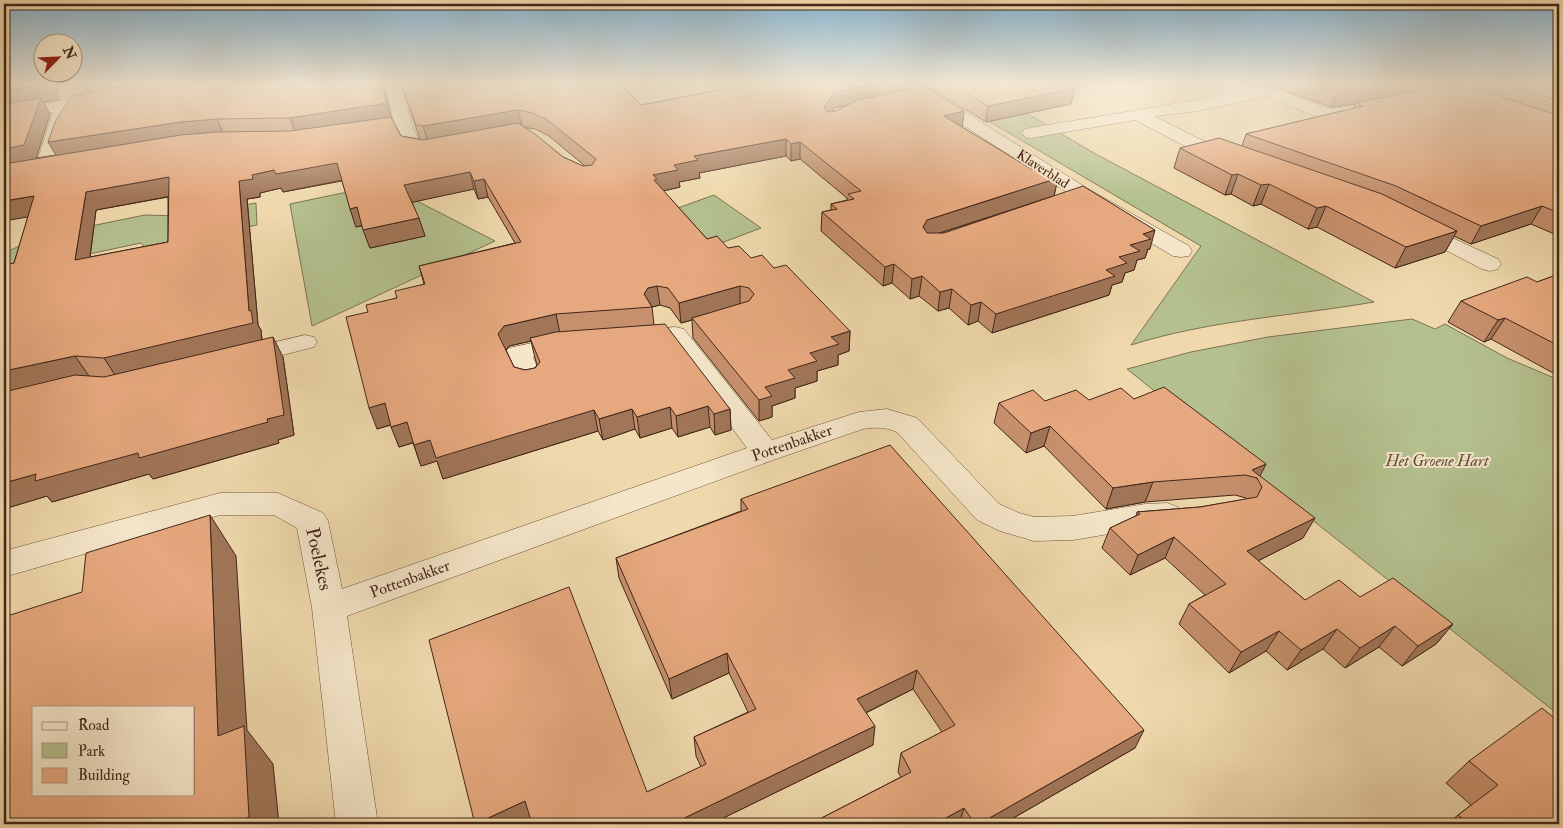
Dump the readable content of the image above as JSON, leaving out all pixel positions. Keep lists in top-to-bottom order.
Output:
{
  "streets": {
    "street": ["Klaverblad", "Pottenbakker", "Poelekes"]
  },
  "crossings": [
    ["Pottenbakker", "Poelekes"]
  ],
  "parks": ["Het Groene Hart"],
  "legend": ["Road", "Park", "Building"],
  "north": "top right"
}
